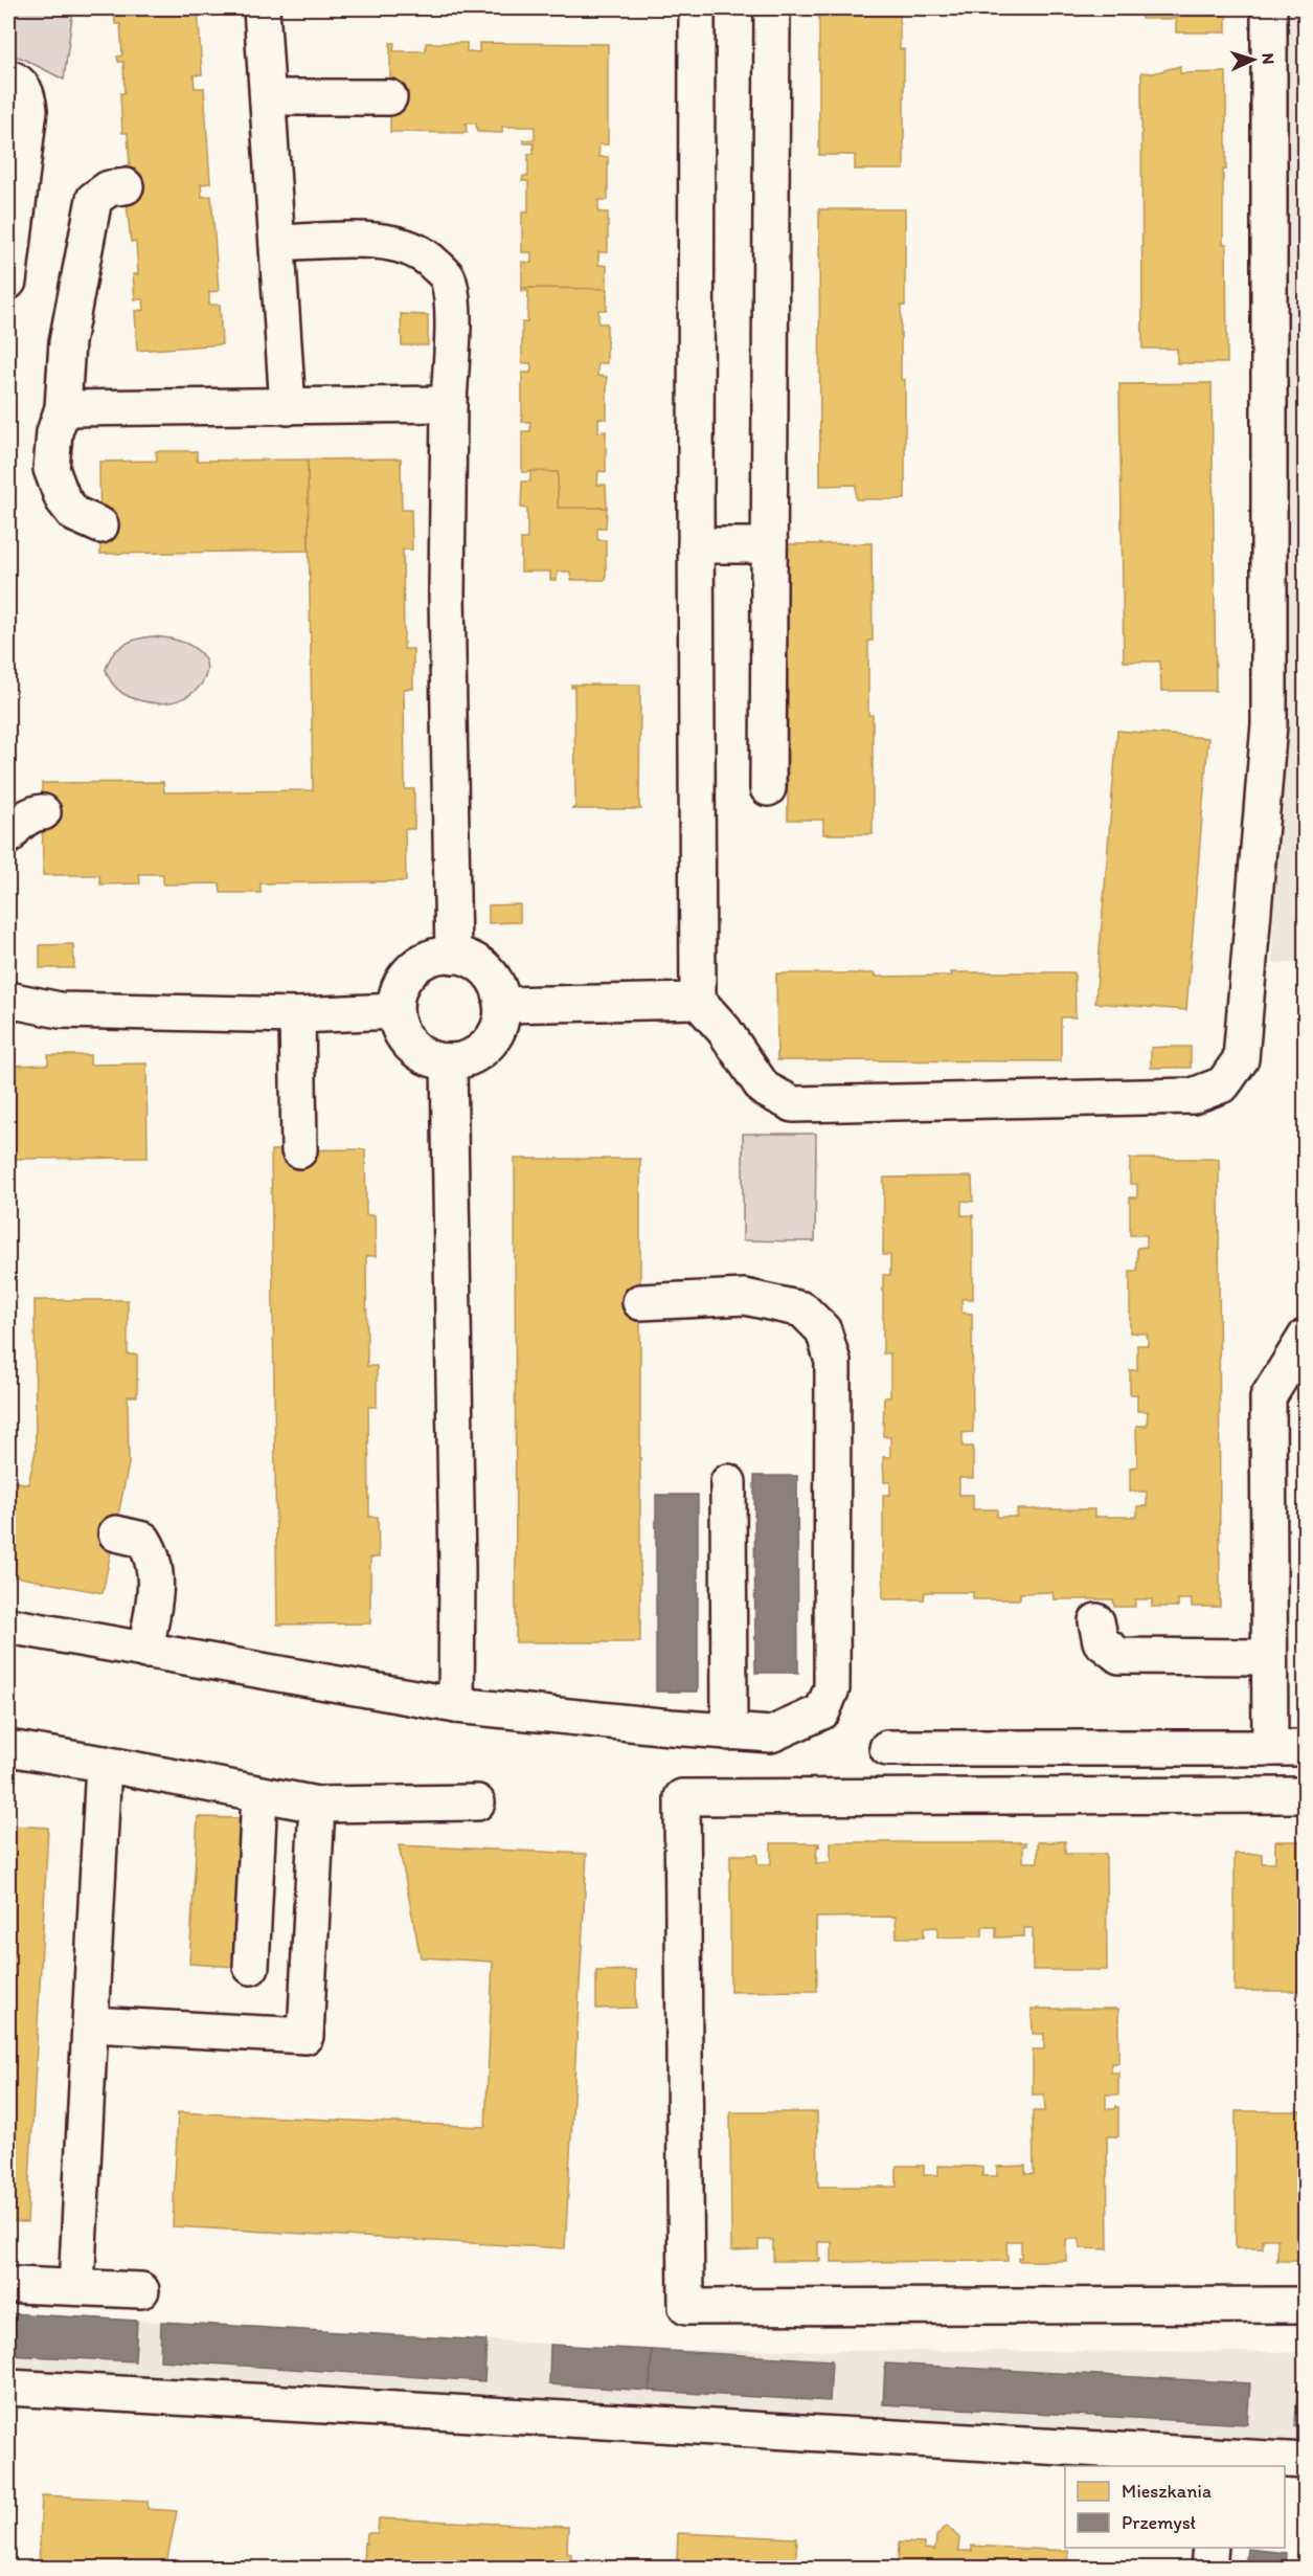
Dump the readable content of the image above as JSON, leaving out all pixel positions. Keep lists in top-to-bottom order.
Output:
{
  "legend": ["Mieszkania", "Przemysł"],
  "north": "right"
}
